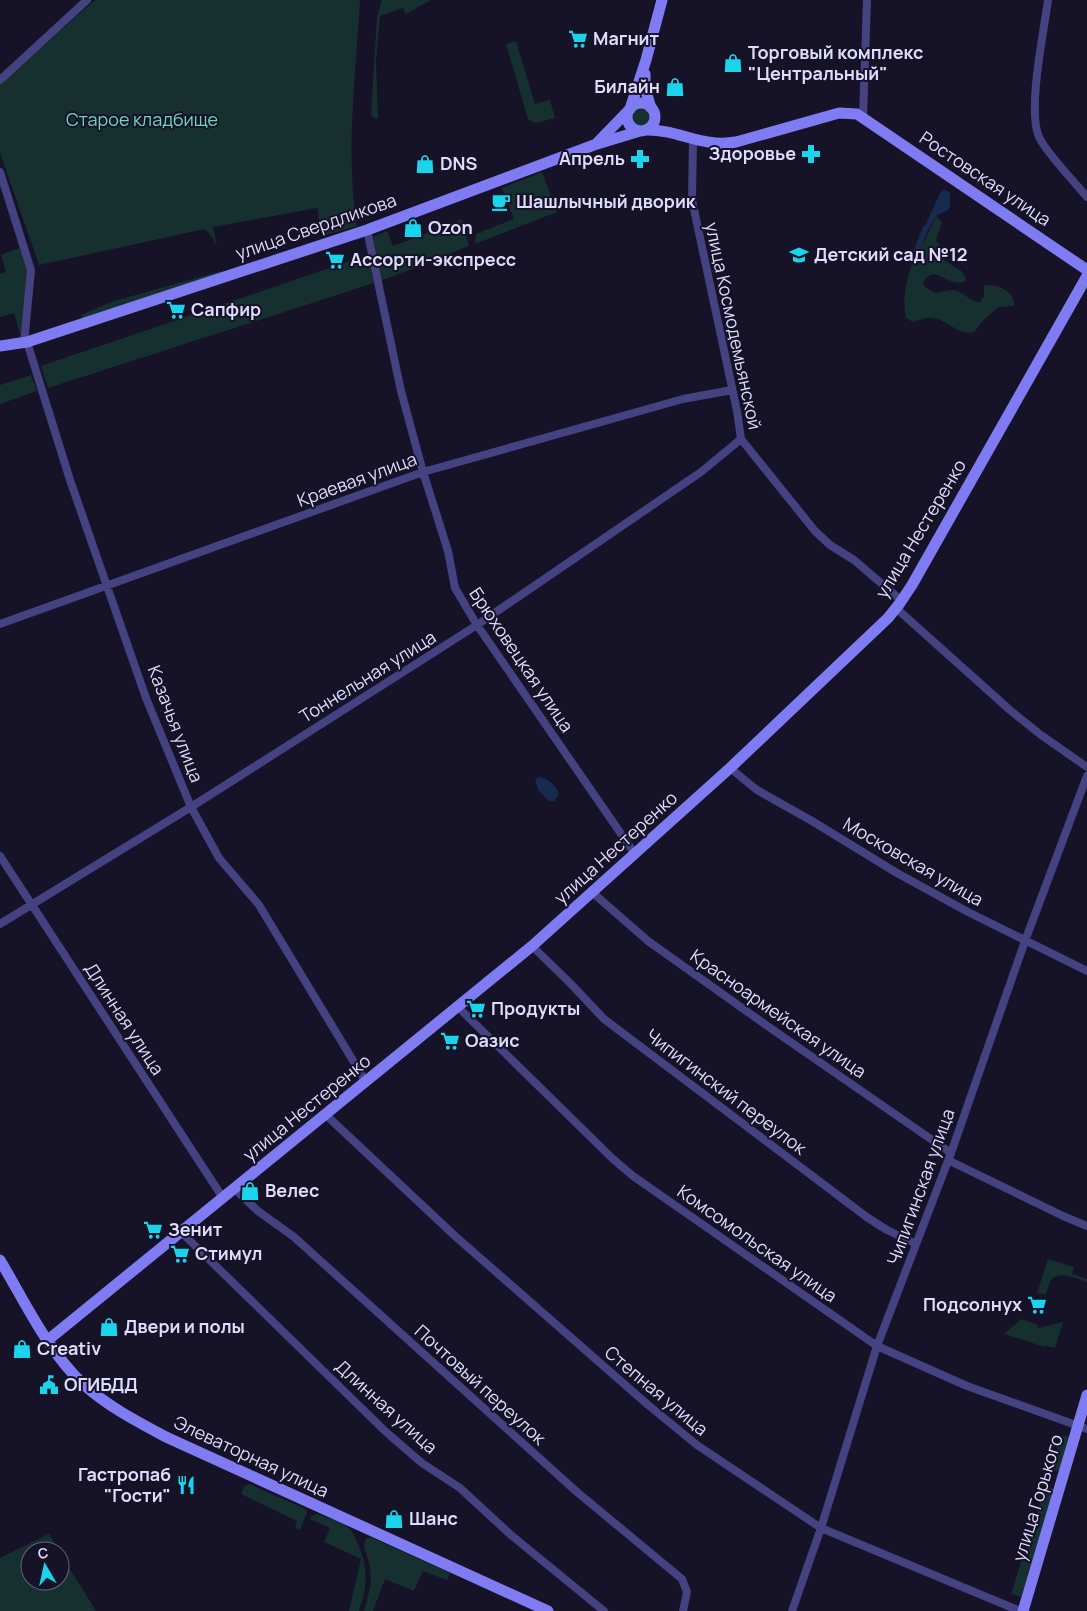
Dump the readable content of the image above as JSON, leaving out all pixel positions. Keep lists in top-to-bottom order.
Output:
{
  "streets": {
    "street": [
      "Ростовская улица",
      "улица Свердликова",
      "улица Космодемьянской",
      "Краевая улица",
      "улица Нестеренко",
      "Брюховецкая улица",
      "Тоннельная улица",
      "Казачья улица",
      "Московская улица",
      "Красноармейская улица",
      "Длинная улица",
      "Чипигинский переулок",
      "Чипигинская улица",
      "Комсомольская улица",
      "Почтовый переулок",
      "Степная улица",
      "Элеваторная улица",
      "улица Горького"
    ]
  },
  "crossings": [
    ["Ростовская улица", "улица Свердликова"],
    ["улица Свердликова", "улица Космодемьянской"],
    ["улица Свердликова", "Брюховецкая улица"],
    ["улица Свердликова", "Казачья улица"],
    ["улица Космодемьянской", "Краевая улица"],
    ["улица Космодемьянской", "улица Нестеренко"],
    ["улица Космодемьянской", "Тоннельная улица"],
    ["Краевая улица", "Брюховецкая улица"],
    ["Краевая улица", "Казачья улица"],
    ["улица Нестеренко", "Брюховецкая улица"],
    ["улица Нестеренко", "Казачья улица"],
    ["улица Нестеренко", "Московская улица"],
    ["улица Нестеренко", "Красноармейская улица"],
    ["улица Нестеренко", "Длинная улица"],
    ["улица Нестеренко", "Чипигинский переулок"],
    ["улица Нестеренко", "Комсомольская улица"],
    ["улица Нестеренко", "Почтовый переулок"],
    ["улица Нестеренко", "Степная улица"],
    ["улица Нестеренко", "Элеваторная улица"],
    ["Брюховецкая улица", "Тоннельная улица"],
    ["Тоннельная улица", "Казачья улица"],
    ["Тоннельная улица", "Длинная улица"],
    ["Московская улица", "Чипигинская улица"],
    ["Красноармейская улица", "Чипигинская улица"],
    ["Чипигинский переулок", "Чипигинская улица"],
    ["Чипигинская улица", "Комсомольская улица"],
    ["Чипигинская улица", "Степная улица"],
    ["Комсомольская улица", "улица Горького"],
    ["Степная улица", "улица Горького"]
  ],
  "parks": ["Старое кладбище"],
  "places": {
    "supermarket": [
      "Магнит",
      "Ассорти-экспресс",
      "Сапфир",
      "Продукты",
      "Оазис",
      "Зенит",
      "Стимул",
      "Подсолнух"
    ],
    "shop": [
      "Торговый комплекс \"Центральный\"",
      "Билайн",
      "DNS",
      "Ozon",
      "Велес",
      "Двери и полы",
      "Creativ",
      "Шанс"
    ],
    "pharmacy": ["Здоровье", "Апрель"],
    "cafe": ["Шашлычный дворик"],
    "school or university": ["Детский сад №12"],
    "public building": ["ОГИБДД"],
    "restaurant": ["Гастропаб \"Гости\""]
  },
  "north": "top"
}
